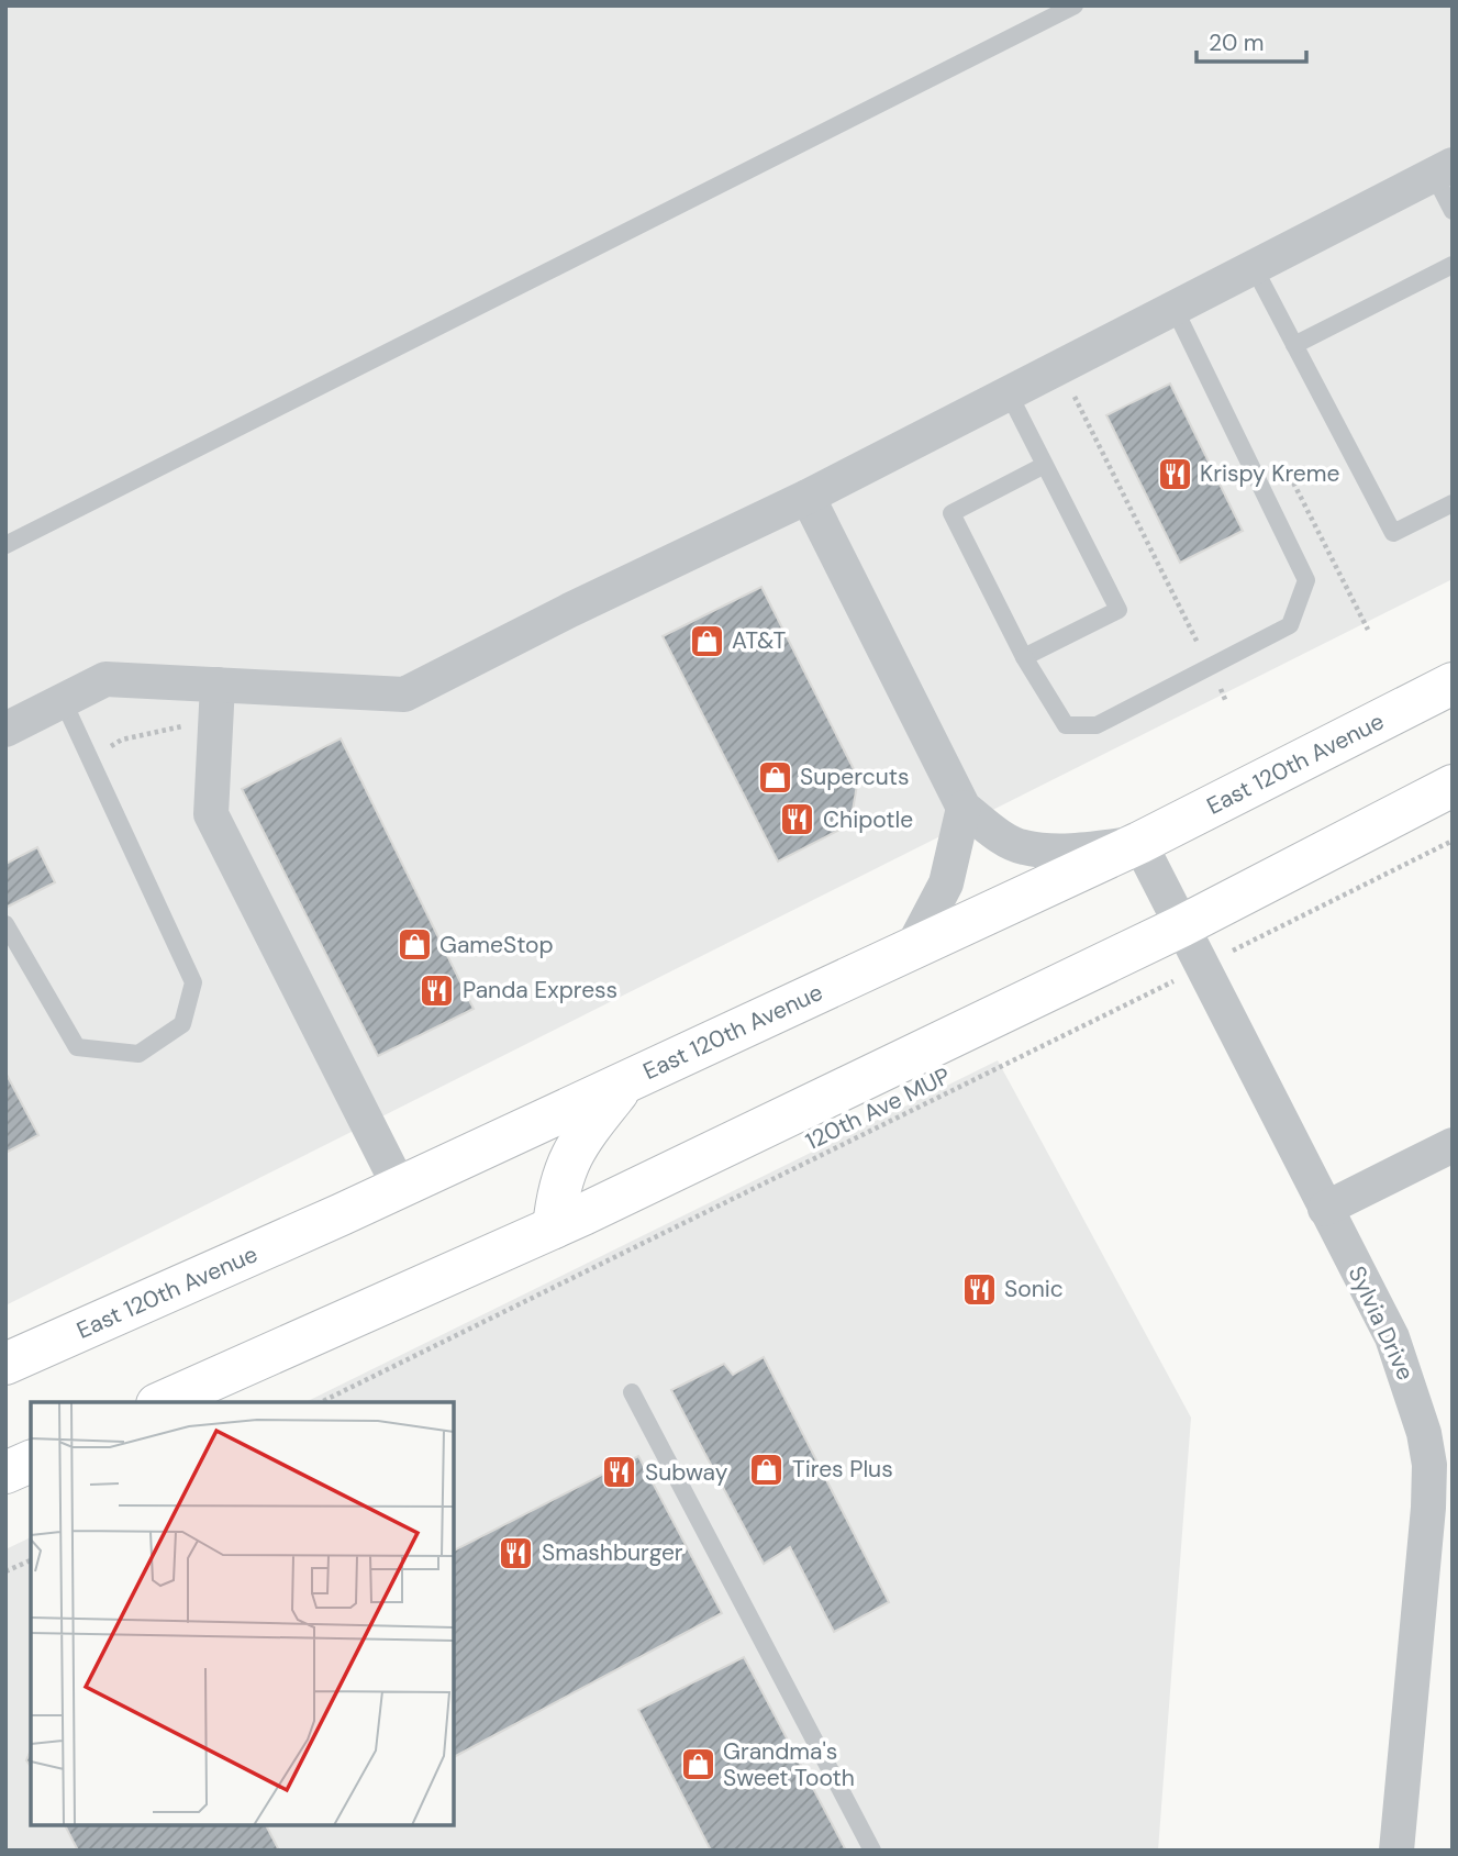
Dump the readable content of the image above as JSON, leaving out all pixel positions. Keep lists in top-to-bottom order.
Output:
{
  "streets": {
    "main road": ["East 120th Avenue"],
    "street": ["Sylvia Drive"],
    "path": ["120th Ave MUP"]
  },
  "crossings": [
    ["East 120th Avenue", "Sylvia Drive"],
    ["120th Ave MUP", "Sylvia Drive"]
  ],
  "places": {
    "restaurant": [
      "Krispy Kreme",
      "Chipotle",
      "Panda Express",
      "Sonic",
      "Subway",
      "Smashburger"
    ],
    "shop": [
      "AT&T",
      "Supercuts",
      "GameStop",
      "Tires Plus",
      "Grandma's Sweet Tooth"
    ]
  },
  "scale_bar": "20 m"
}
